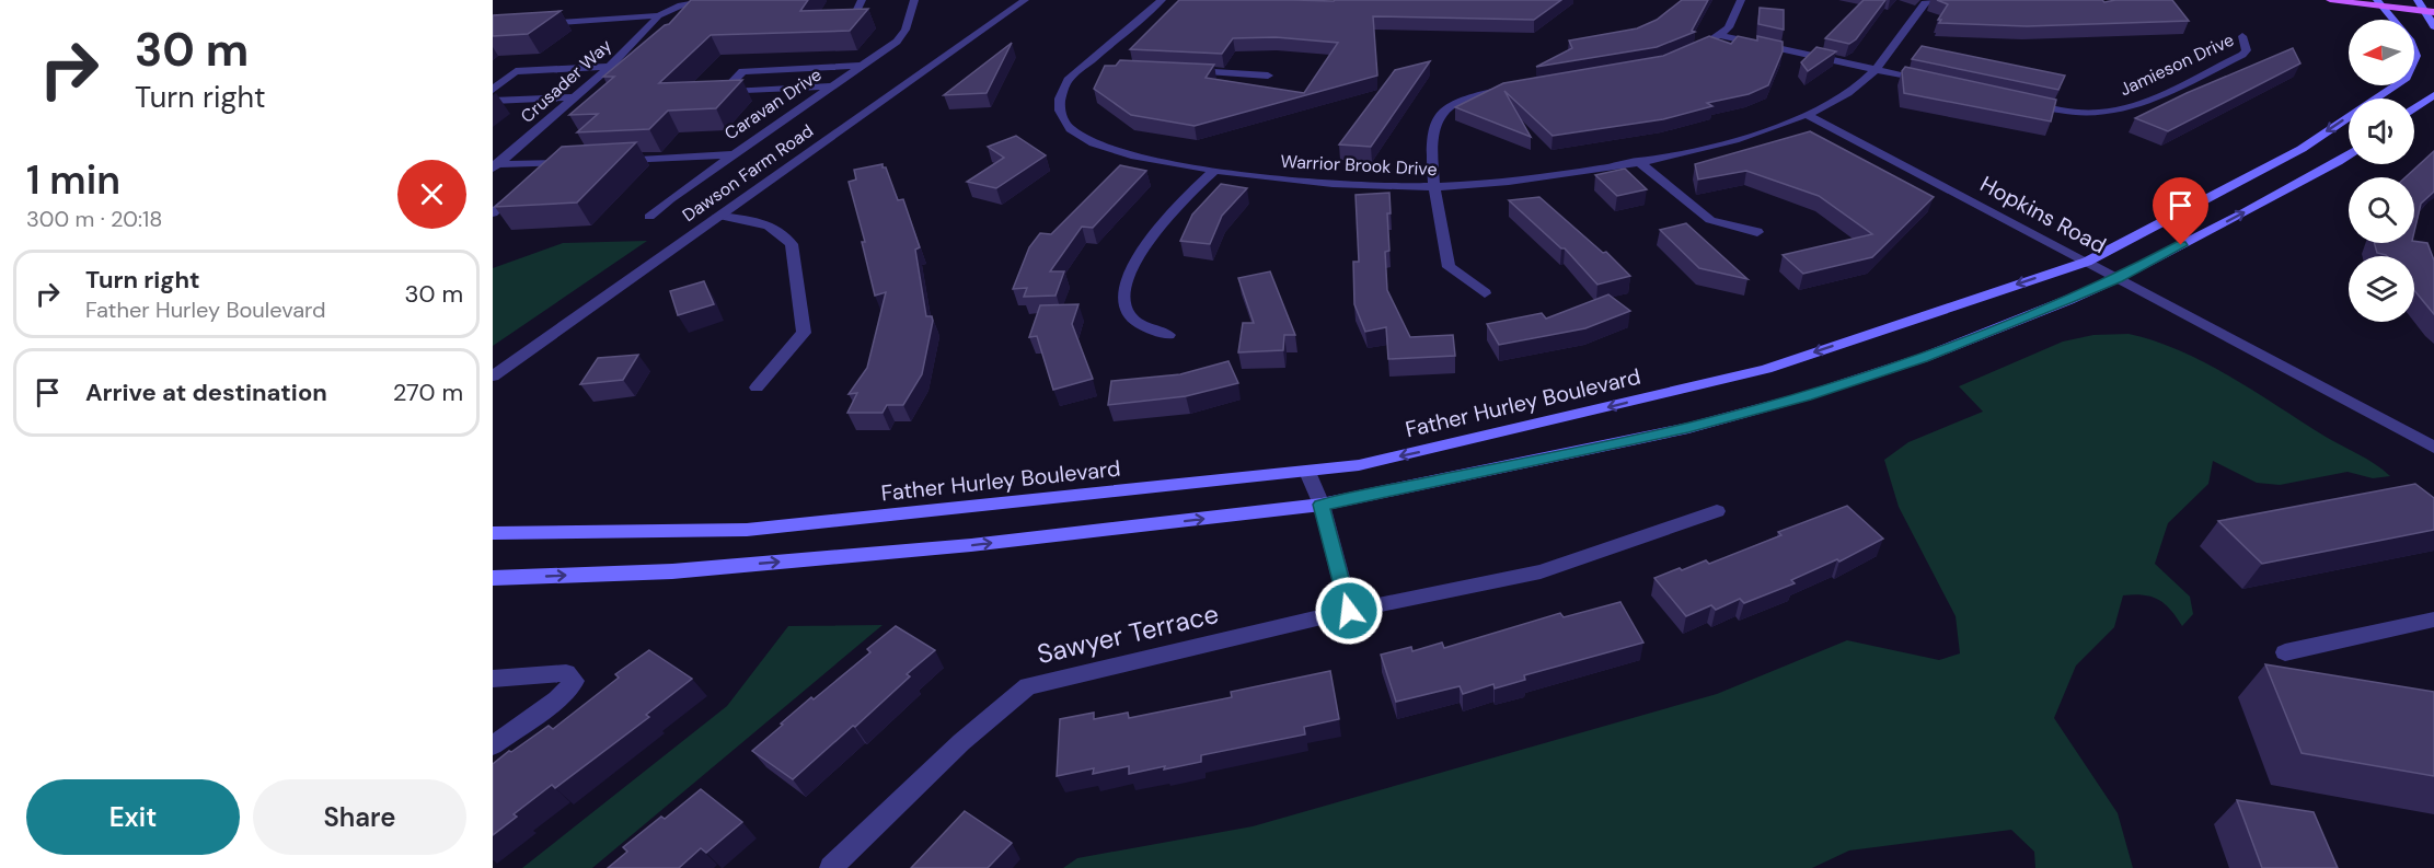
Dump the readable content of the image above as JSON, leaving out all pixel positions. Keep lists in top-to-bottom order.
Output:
{
  "streets": {
    "main road": ["Father Hurley Boulevard"],
    "street": [
      "Jamieson Drive",
      "Crusader Way",
      "Caravan Drive",
      "Warrior Brook Drive",
      "Dawson Farm Road",
      "Hopkins Road",
      "Sawyer Terrace"
    ]
  },
  "crossings": [
    ["Warrior Brook Drive", "Hopkins Road"],
    ["Hopkins Road", "Father Hurley Boulevard"]
  ],
  "north": "left",
  "page": {
    "turn": ["30 m", "Turn right"],
    "heading": ["1 min", "300 m · 20:18"],
    "list": [
      {
        "name": "Turn right",
        "note": "Father Hurley Boulevard",
        "value": "30 m"
      },
      {
        "name": "Arrive at destination",
        "value": "270 m"
      }
    ],
    "buttons": ["Exit", "Share"]
  }
}
